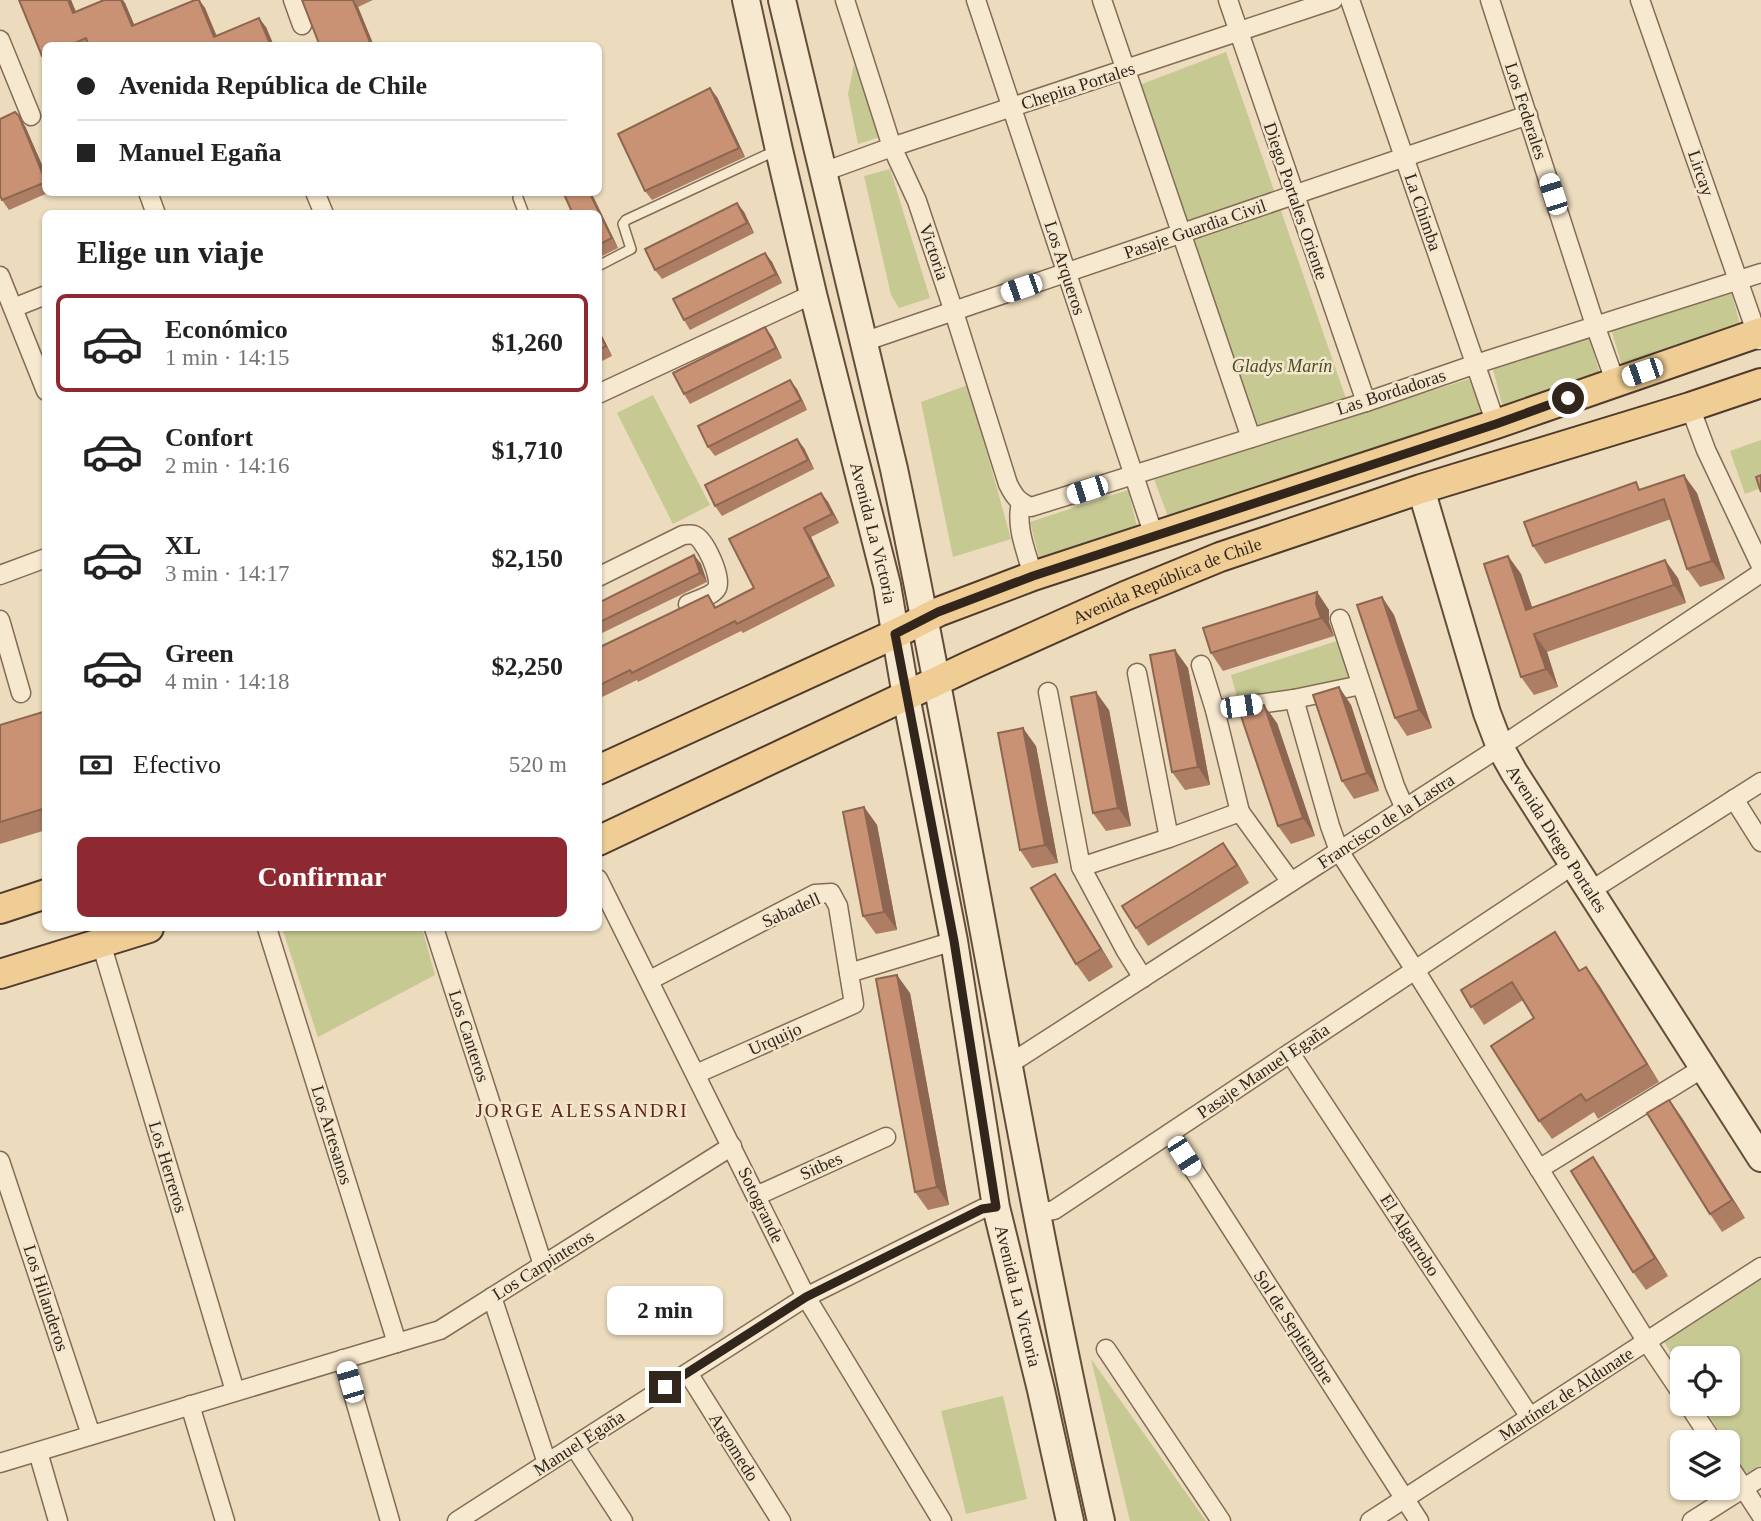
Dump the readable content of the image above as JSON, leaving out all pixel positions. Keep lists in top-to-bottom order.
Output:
{
  "streets": {
    "main road": ["Avenida La Victoria", "Avenida República de Chile", "Avenida Diego Portales"],
    "street": [
      "Chepita Portales",
      "Los Federales",
      "Lircay",
      "Diego Portales Oriente",
      "La Chimba",
      "Pasaje Guardia Civil",
      "Victoria",
      "Los Arqueros",
      "Las Bordadoras",
      "Francisco de la Lastra",
      "Sabadell",
      "Los Canteros",
      "Urquijo",
      "Pasaje Manuel Egaña",
      "Los Artesanos",
      "Sitbes",
      "Los Herreros",
      "Sotogrande",
      "El Algarrobo",
      "Los Carpinteros",
      "Los Hilanderos",
      "Sol de Septiembre",
      "Martínez de Aldunate",
      "Manuel Egaña",
      "Argomedo"
    ]
  },
  "crossings": [
    ["Chepita Portales", "Diego Portales Oriente"],
    ["Chepita Portales", "Victoria"],
    ["Chepita Portales", "Los Arqueros"],
    ["Chepita Portales", "Avenida La Victoria"],
    ["Los Federales", "Pasaje Guardia Civil"],
    ["Los Federales", "Las Bordadoras"],
    ["Lircay", "Las Bordadoras"],
    ["Diego Portales Oriente", "Pasaje Guardia Civil"],
    ["Diego Portales Oriente", "Las Bordadoras"],
    ["La Chimba", "Pasaje Guardia Civil"],
    ["La Chimba", "Las Bordadoras"],
    ["Pasaje Guardia Civil", "Victoria"],
    ["Pasaje Guardia Civil", "Los Arqueros"],
    ["Pasaje Guardia Civil", "Avenida La Victoria"],
    ["Victoria", "Las Bordadoras"],
    ["Los Arqueros", "Las Bordadoras"],
    ["Avenida La Victoria", "Avenida República de Chile"],
    ["Avenida La Victoria", "Francisco de la Lastra"],
    ["Avenida La Victoria", "Pasaje Manuel Egaña"],
    ["Avenida La Victoria", "Manuel Egaña"],
    ["Avenida República de Chile", "Avenida Diego Portales"],
    ["Francisco de la Lastra", "Avenida Diego Portales"],
    ["Avenida Diego Portales", "Pasaje Manuel Egaña"],
    ["Sabadell", "Urquijo"],
    ["Sabadell", "Sotogrande"],
    ["Los Canteros", "Los Carpinteros"],
    ["Urquijo", "Sotogrande"],
    ["Pasaje Manuel Egaña", "El Algarrobo"],
    ["Pasaje Manuel Egaña", "Sol de Septiembre"],
    ["Los Artesanos", "Los Carpinteros"],
    ["Sitbes", "Sotogrande"],
    ["Sotogrande", "Los Carpinteros"],
    ["Sotogrande", "Manuel Egaña"],
    ["El Algarrobo", "Martínez de Aldunate"],
    ["Sol de Septiembre", "Martínez de Aldunate"],
    ["Manuel Egaña", "Argomedo"]
  ],
  "districts": ["JORGE ALESSANDRI"],
  "parks": ["Gladys Marín"],
  "page": {
    "banner": ["Avenida República de Chile", "Manuel Egaña"],
    "heading": "Elige un viaje",
    "list": [
      {
        "name": "Económico",
        "note": "1 min · 14:15",
        "value": "$1,260"
      },
      {
        "name": "Confort",
        "note": "2 min · 14:16",
        "value": "$1,710"
      },
      {
        "name": "XL",
        "note": "3 min · 14:17",
        "value": "$2,150"
      },
      {
        "name": "Green",
        "note": "4 min · 14:18",
        "value": "$2,250"
      }
    ],
    "pay": ["Efectivo", "520 m"],
    "buttons": "Confirmar",
    "bubble": "2 min"
  }
}
